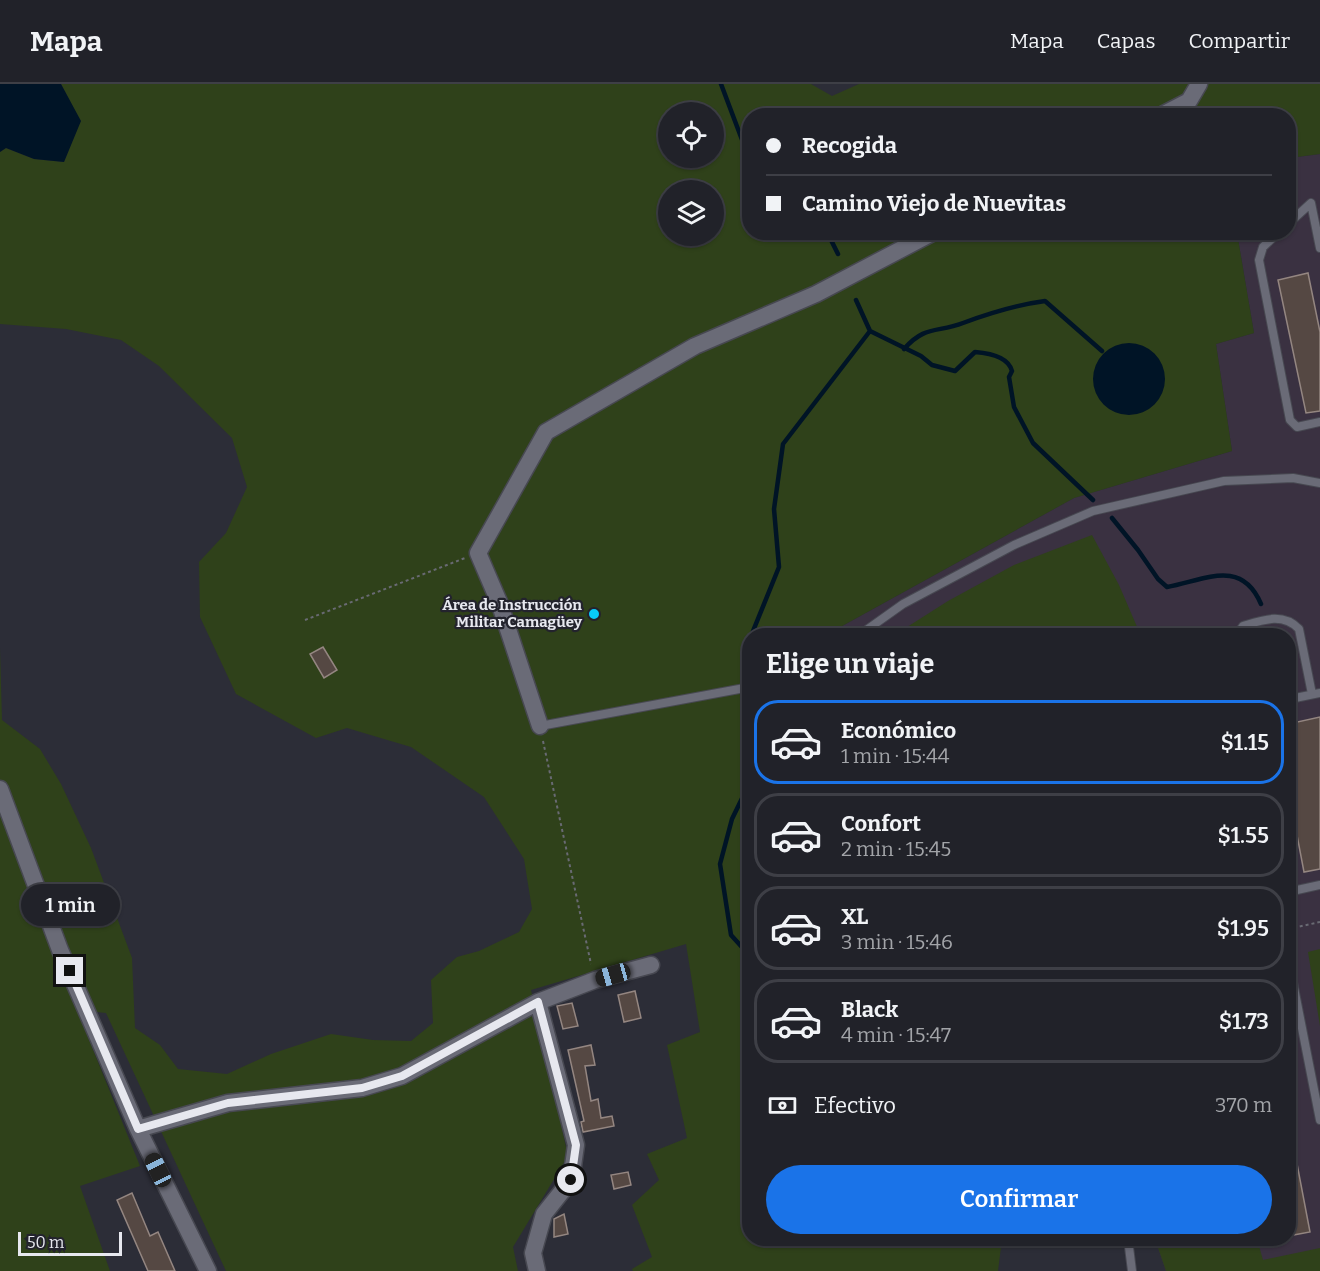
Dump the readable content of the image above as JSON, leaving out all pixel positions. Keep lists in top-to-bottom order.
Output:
{
  "places": ["Área de Instrucción Militar Camagüey"],
  "scale_bar": "50 m",
  "page": {
    "header": "Mapa",
    "nav": ["Mapa", "Capas", "Compartir"],
    "banner": ["Recogida", "Camino Viejo de Nuevitas"],
    "heading": "Elige un viaje",
    "list": [
      {
        "name": "Económico",
        "note": "1 min · 15:44",
        "value": "$1.15"
      },
      {
        "name": "Confort",
        "note": "2 min · 15:45",
        "value": "$1.55"
      },
      {
        "name": "XL",
        "note": "3 min · 15:46",
        "value": "$1.95"
      },
      {
        "name": "Black",
        "note": "4 min · 15:47",
        "value": "$1.73"
      }
    ],
    "bubble": "1 min",
    "pay": ["Efectivo", "370 m"],
    "buttons": "Confirmar",
    "scale": "50 m"
  }
}
